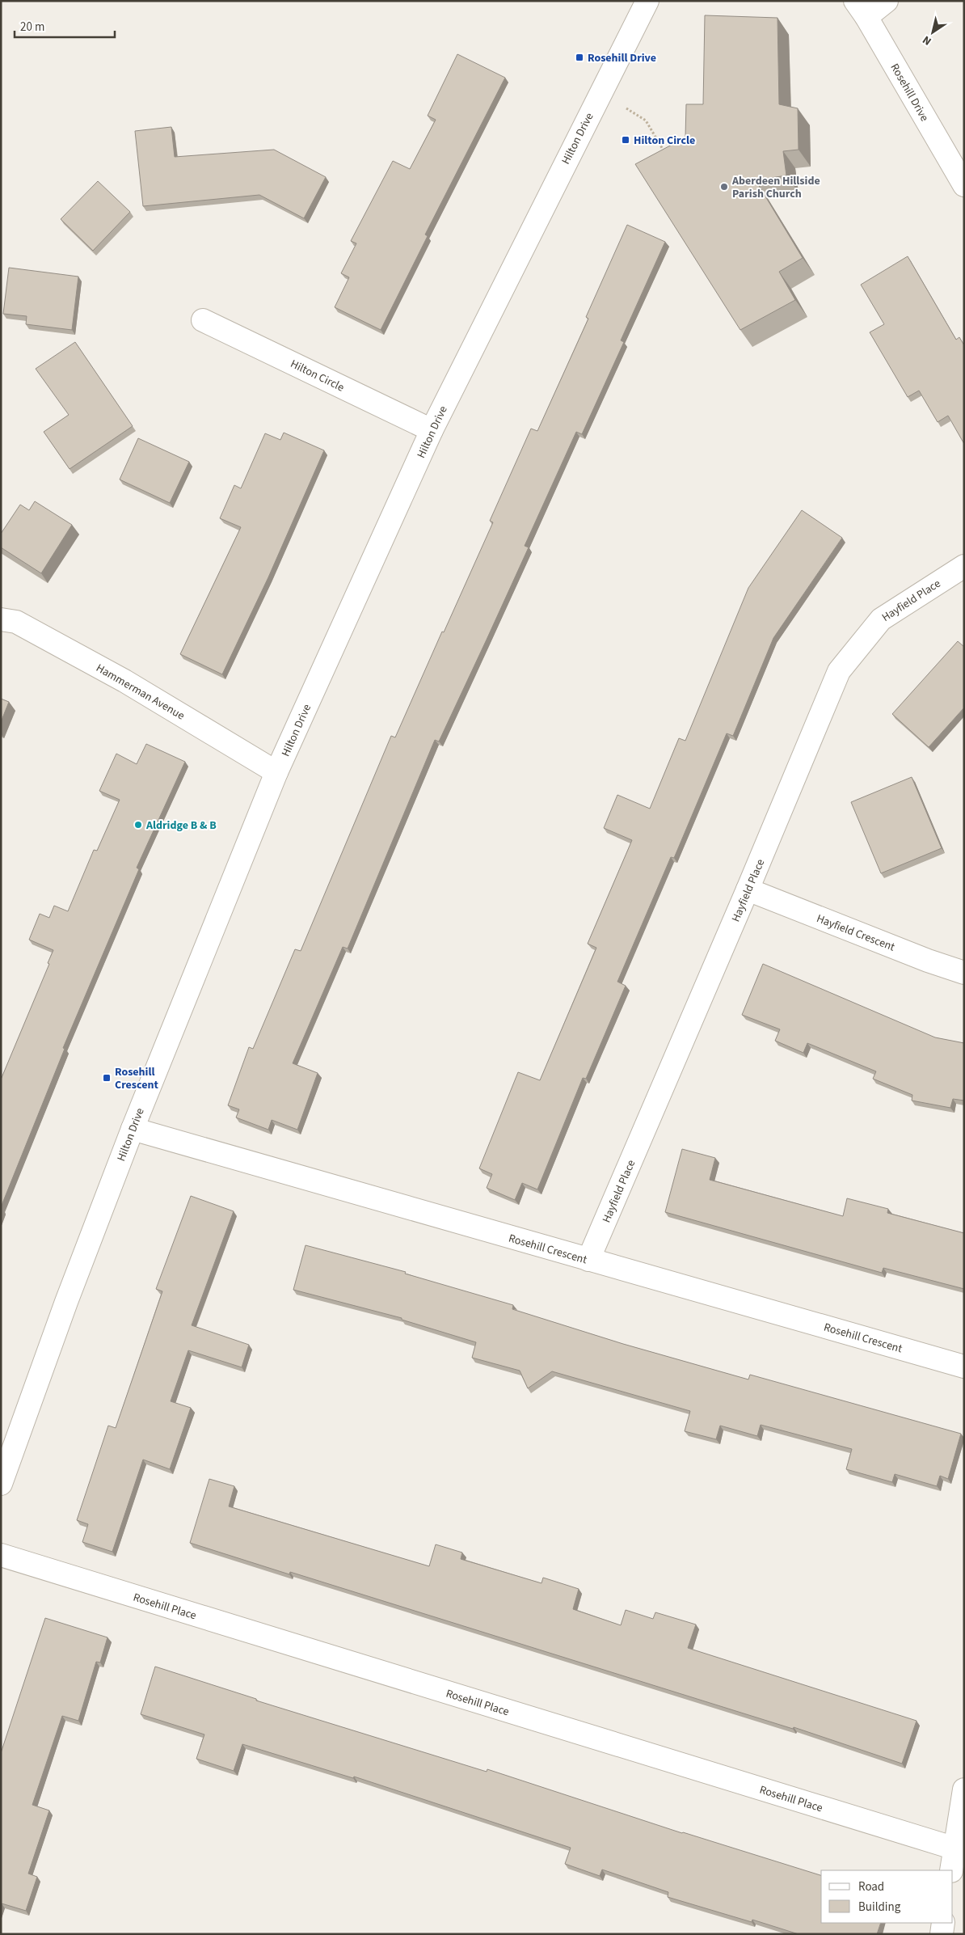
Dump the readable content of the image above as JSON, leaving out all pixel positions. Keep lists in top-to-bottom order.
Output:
{
  "streets": {
    "street": [
      "Rosehill Drive",
      "Hilton Drive",
      "Hilton Circle",
      "Hayfield Place",
      "Hammerman Avenue",
      "Hayfield Crescent",
      "Rosehill Crescent",
      "Rosehill Place"
    ]
  },
  "crossings": [
    ["Hilton Drive", "Hilton Circle"],
    ["Hilton Drive", "Hammerman Avenue"],
    ["Hilton Drive", "Rosehill Crescent"],
    ["Hayfield Place", "Hayfield Crescent"],
    ["Hayfield Place", "Rosehill Crescent"]
  ],
  "places": {
    "transit": ["Rosehill Drive", "Hilton Circle", "Rosehill Crescent"],
    "other": ["Aberdeen Hillside Parish Church", "Aldridge B & B"]
  },
  "legend": ["Road", "Building"],
  "scale_bar": "20 m",
  "north": "bottom left"
}
